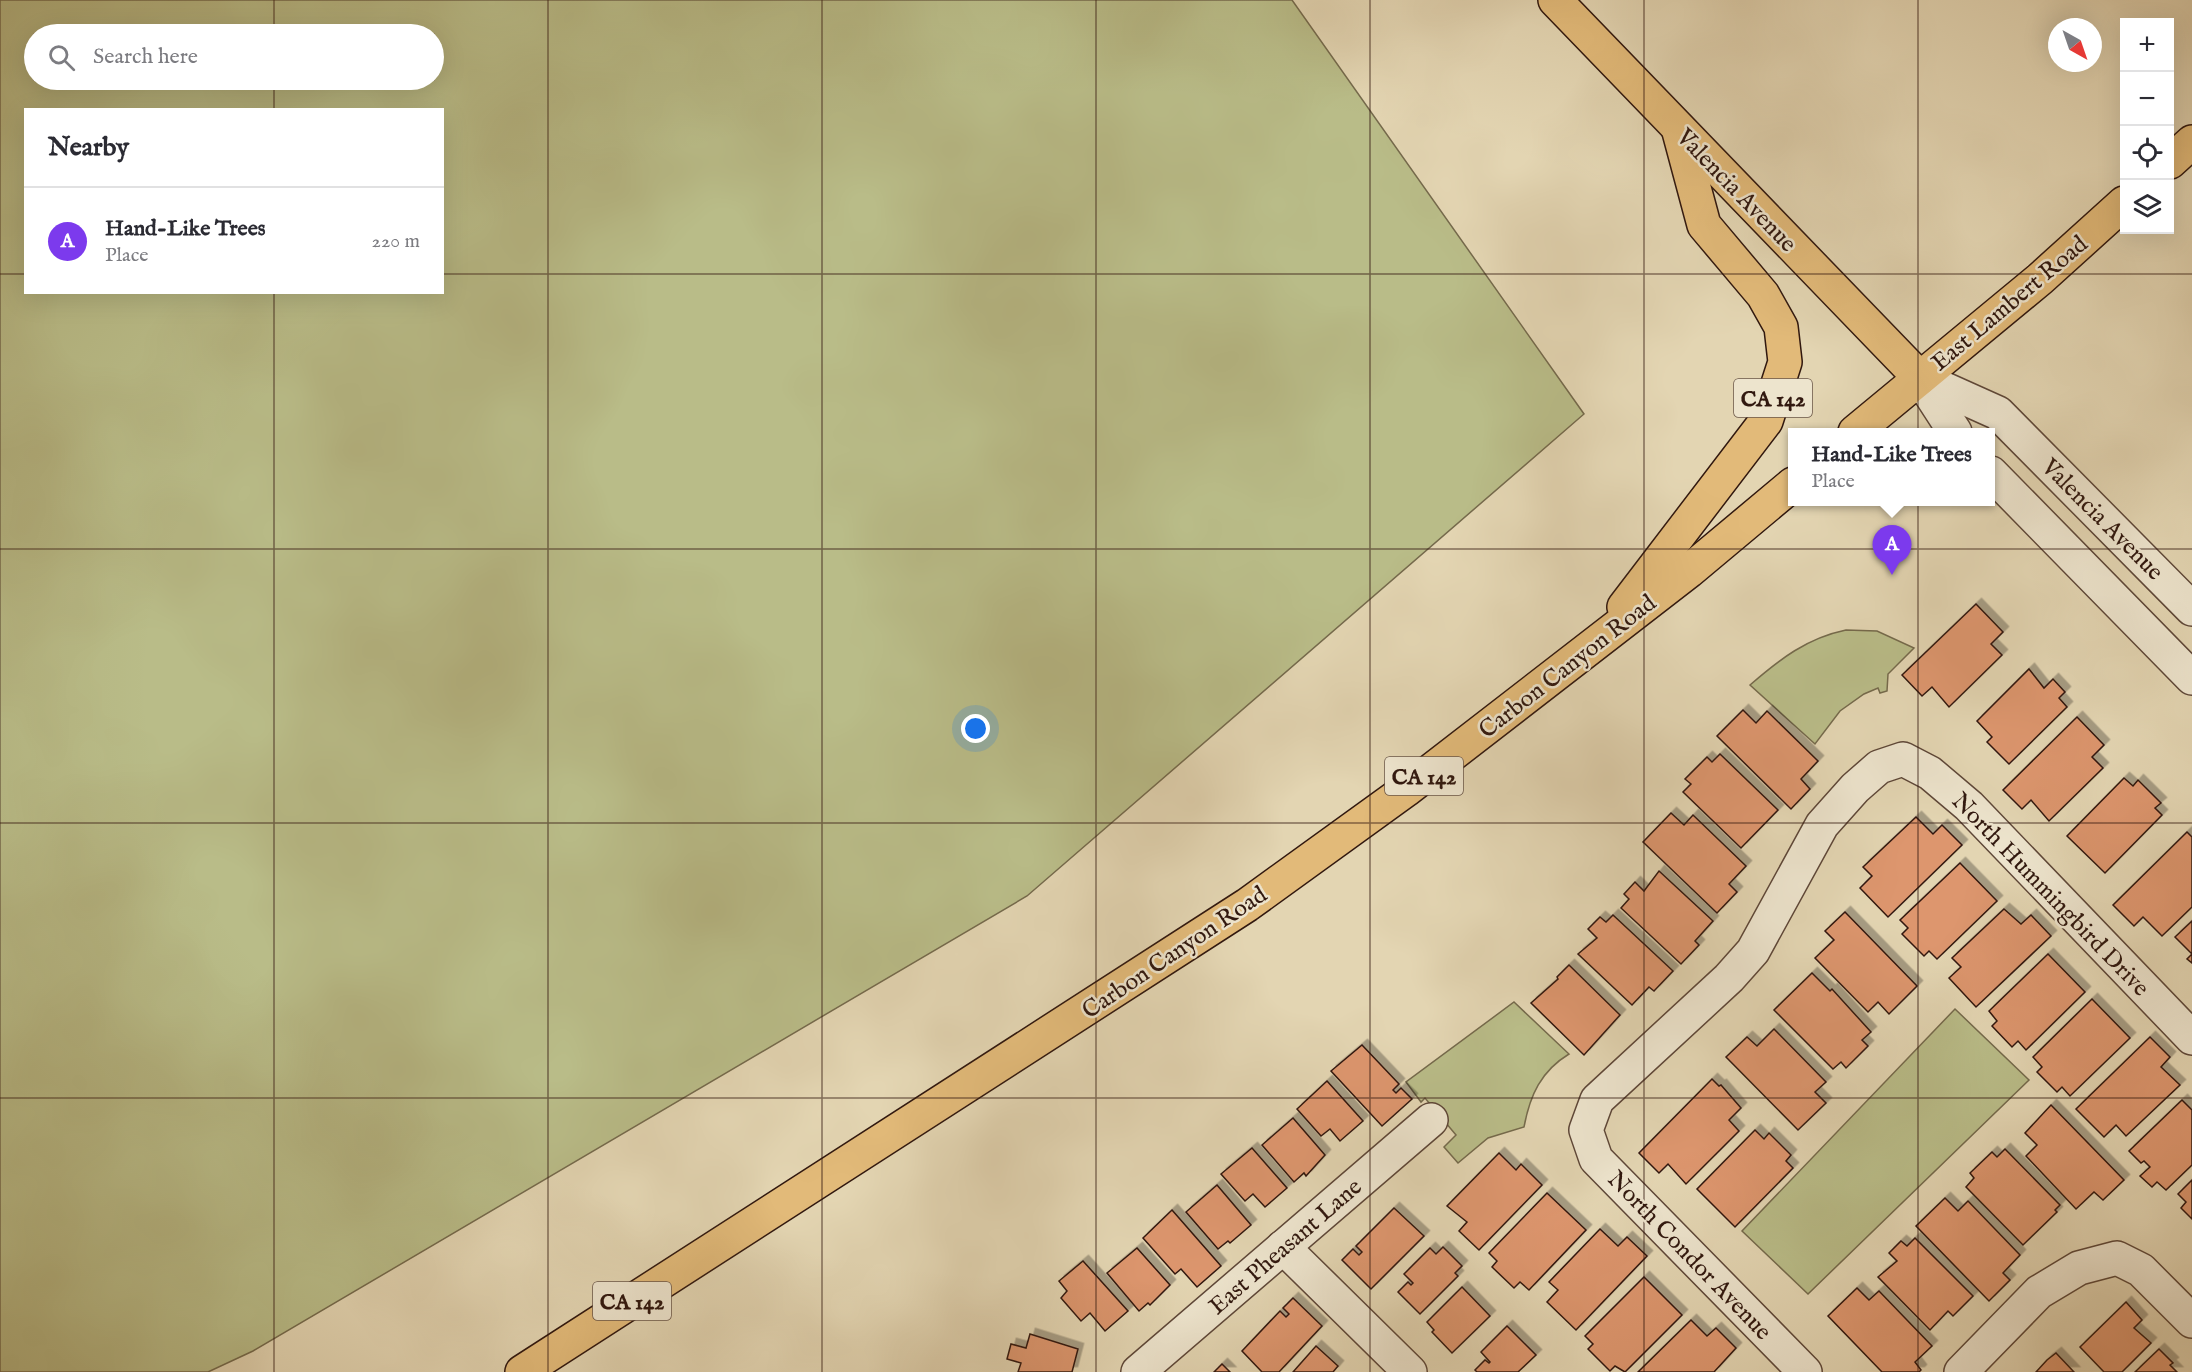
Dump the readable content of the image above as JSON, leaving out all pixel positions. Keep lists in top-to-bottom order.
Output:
{
  "streets": {
    "main road": [
      "Valencia Avenue",
      "East Lambert Road",
      "CA 142",
      "Carbon Canyon Road"
    ],
    "street": ["North Hummingbird Drive", "East Pheasant Lane", "North Condor Avenue"]
  },
  "crossings": [
    ["Valencia Avenue", "East Lambert Road"],
    ["Valencia Avenue", "CA 142"],
    ["CA 142", "Carbon Canyon Road"],
    ["North Hummingbird Drive", "North Condor Avenue"]
  ],
  "north": "bottom right",
  "page": {
    "map_buttons": ["+", "−"],
    "search": "Search here",
    "heading": "Nearby",
    "list": [
      {
        "mark": "A",
        "name": "Hand-Like Trees",
        "note": "Place",
        "value": "220 m"
      }
    ],
    "popup": ["Hand-Like Trees", "Place"],
    "pins": "A"
  }
}
